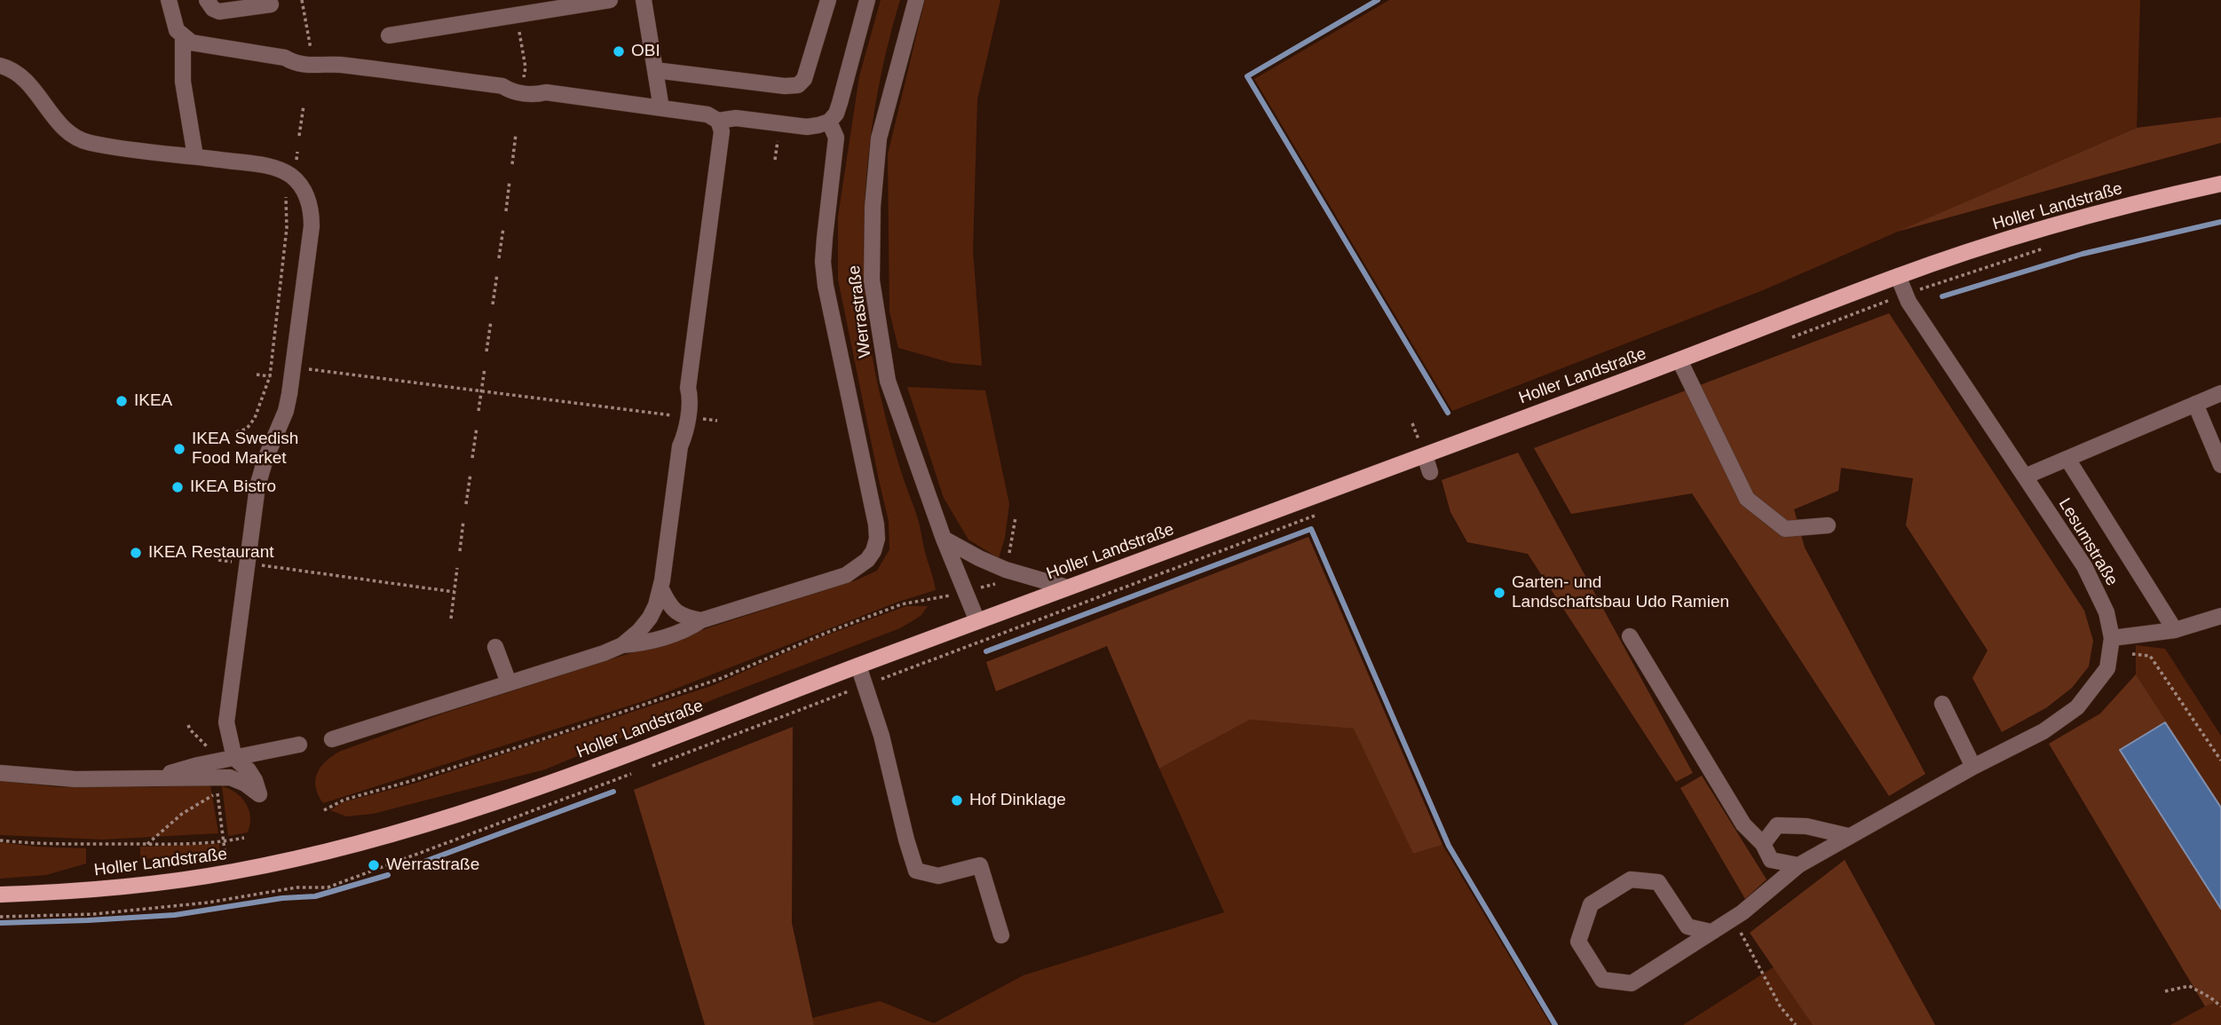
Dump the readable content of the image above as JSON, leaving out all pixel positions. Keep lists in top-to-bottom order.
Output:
{
  "streets": {
    "main road": ["Holler Landstraße"],
    "street": ["Werrastraße", "Lesumstraße"]
  },
  "crossings": [
    ["Holler Landstraße", "Werrastraße"],
    ["Holler Landstraße", "Lesumstraße"]
  ],
  "places": [
    "OBI",
    "IKEA",
    "IKEA Swedish Food Market",
    "IKEA Bistro",
    "IKEA Restaurant",
    "Garten- und Landschaftsbau Udo Ramien",
    "Hof Dinklage",
    "Werrastraße"
  ]
}
